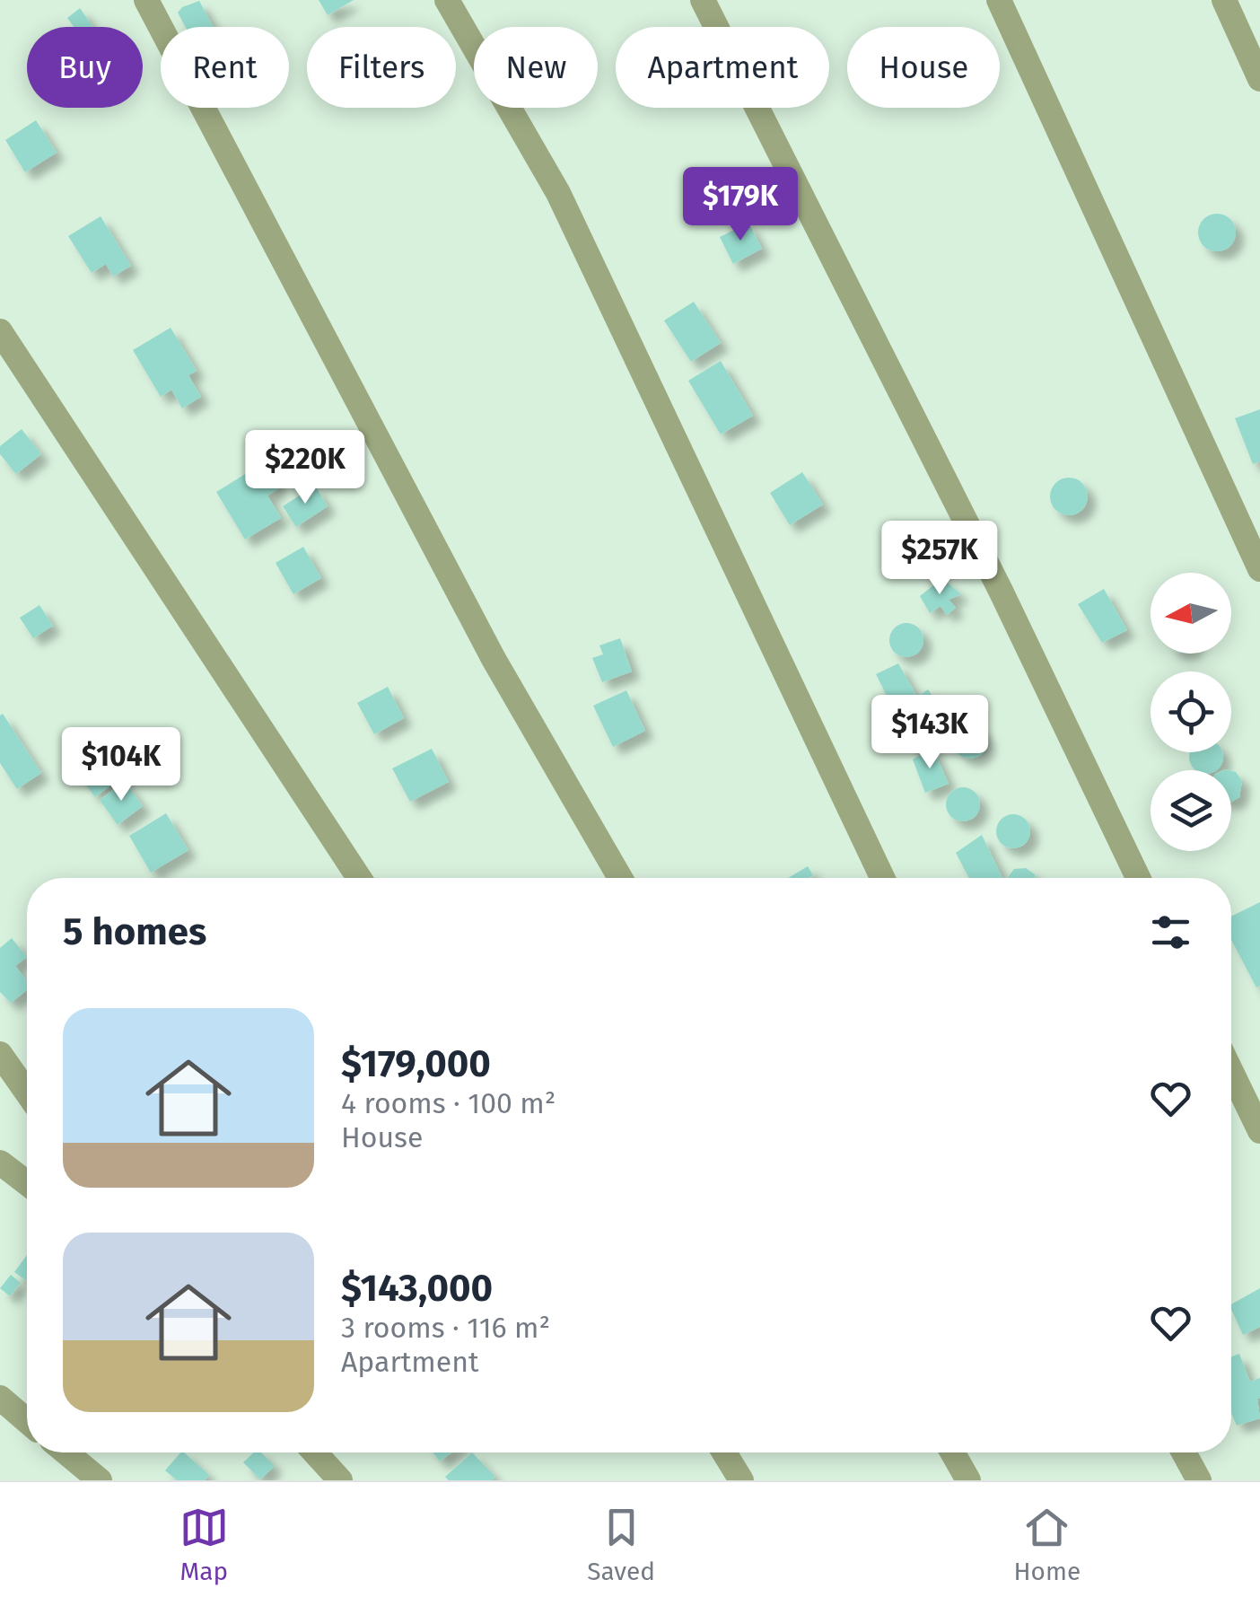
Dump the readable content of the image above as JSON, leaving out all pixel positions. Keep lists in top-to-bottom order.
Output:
{
  "north": "left",
  "page": {
    "chip": [
      "Buy",
      "Rent",
      "Filters",
      "New",
      "Apartment",
      "House"
    ],
    "price": [
      "$179K",
      "$220K",
      "$257K",
      "$143K",
      "$104K"
    ],
    "heading": "5 homes",
    "list": [
      {
        "name": "$179,000",
        "note": "4 rooms · 100 m² · House"
      },
      {
        "name": "$143,000",
        "note": "3 rooms · 116 m² · Apartment"
      }
    ],
    "tabs": ["Map", "Saved", "Home"]
  }
}
